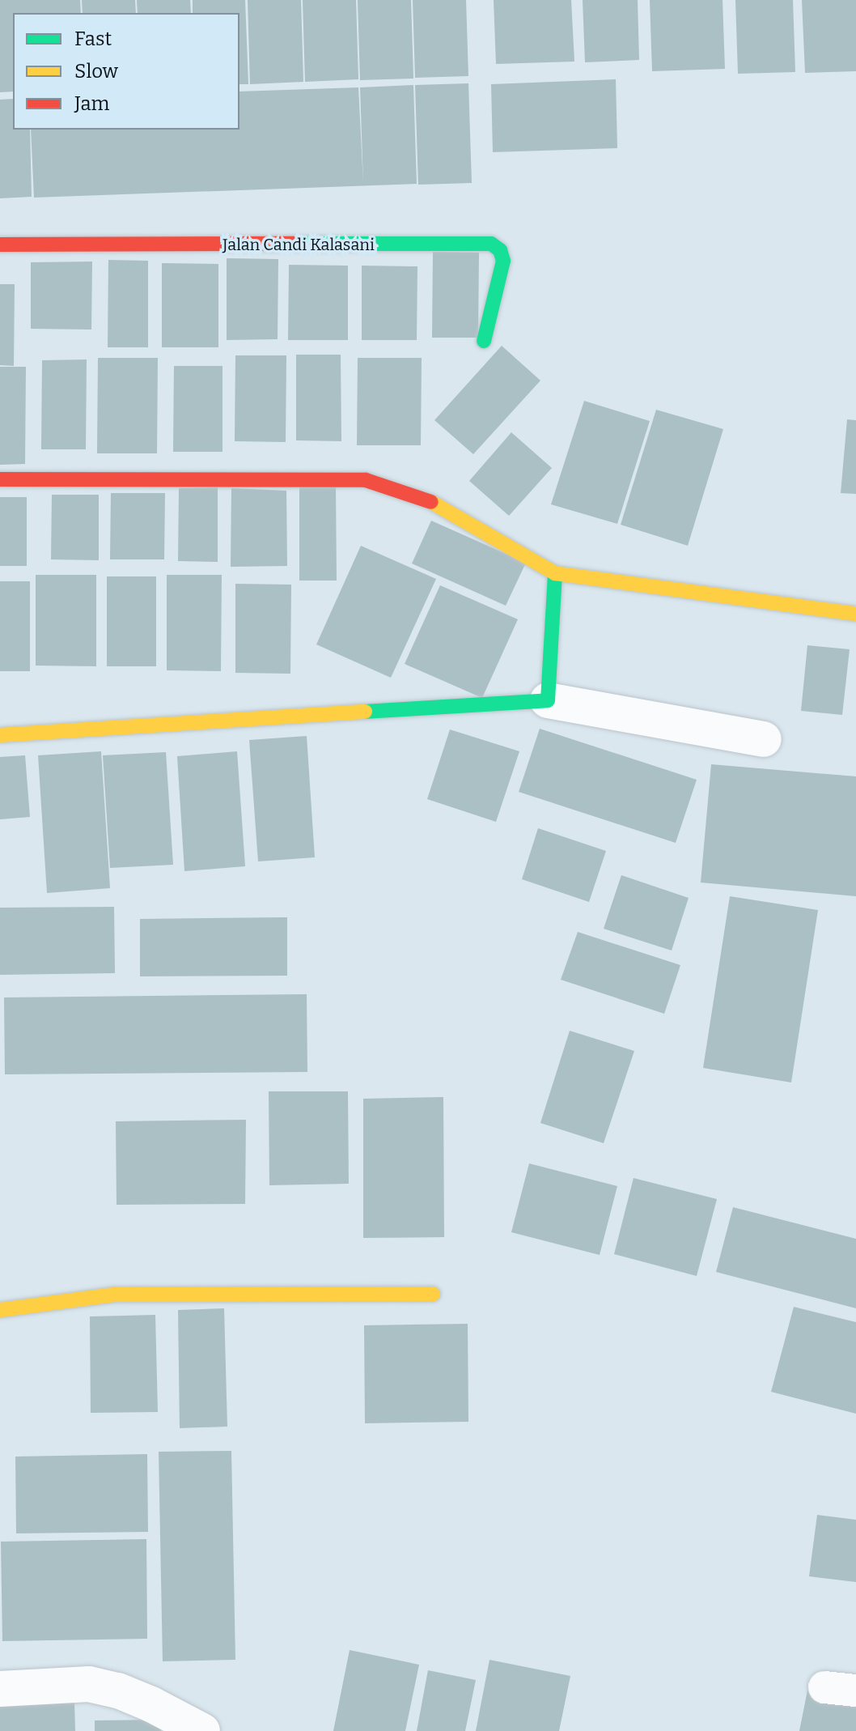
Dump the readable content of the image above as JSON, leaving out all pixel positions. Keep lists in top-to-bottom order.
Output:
{
  "streets": {
    "street": ["Jalan Candi Kalasani"]
  },
  "legend": ["Fast", "Slow", "Jam"]
}
